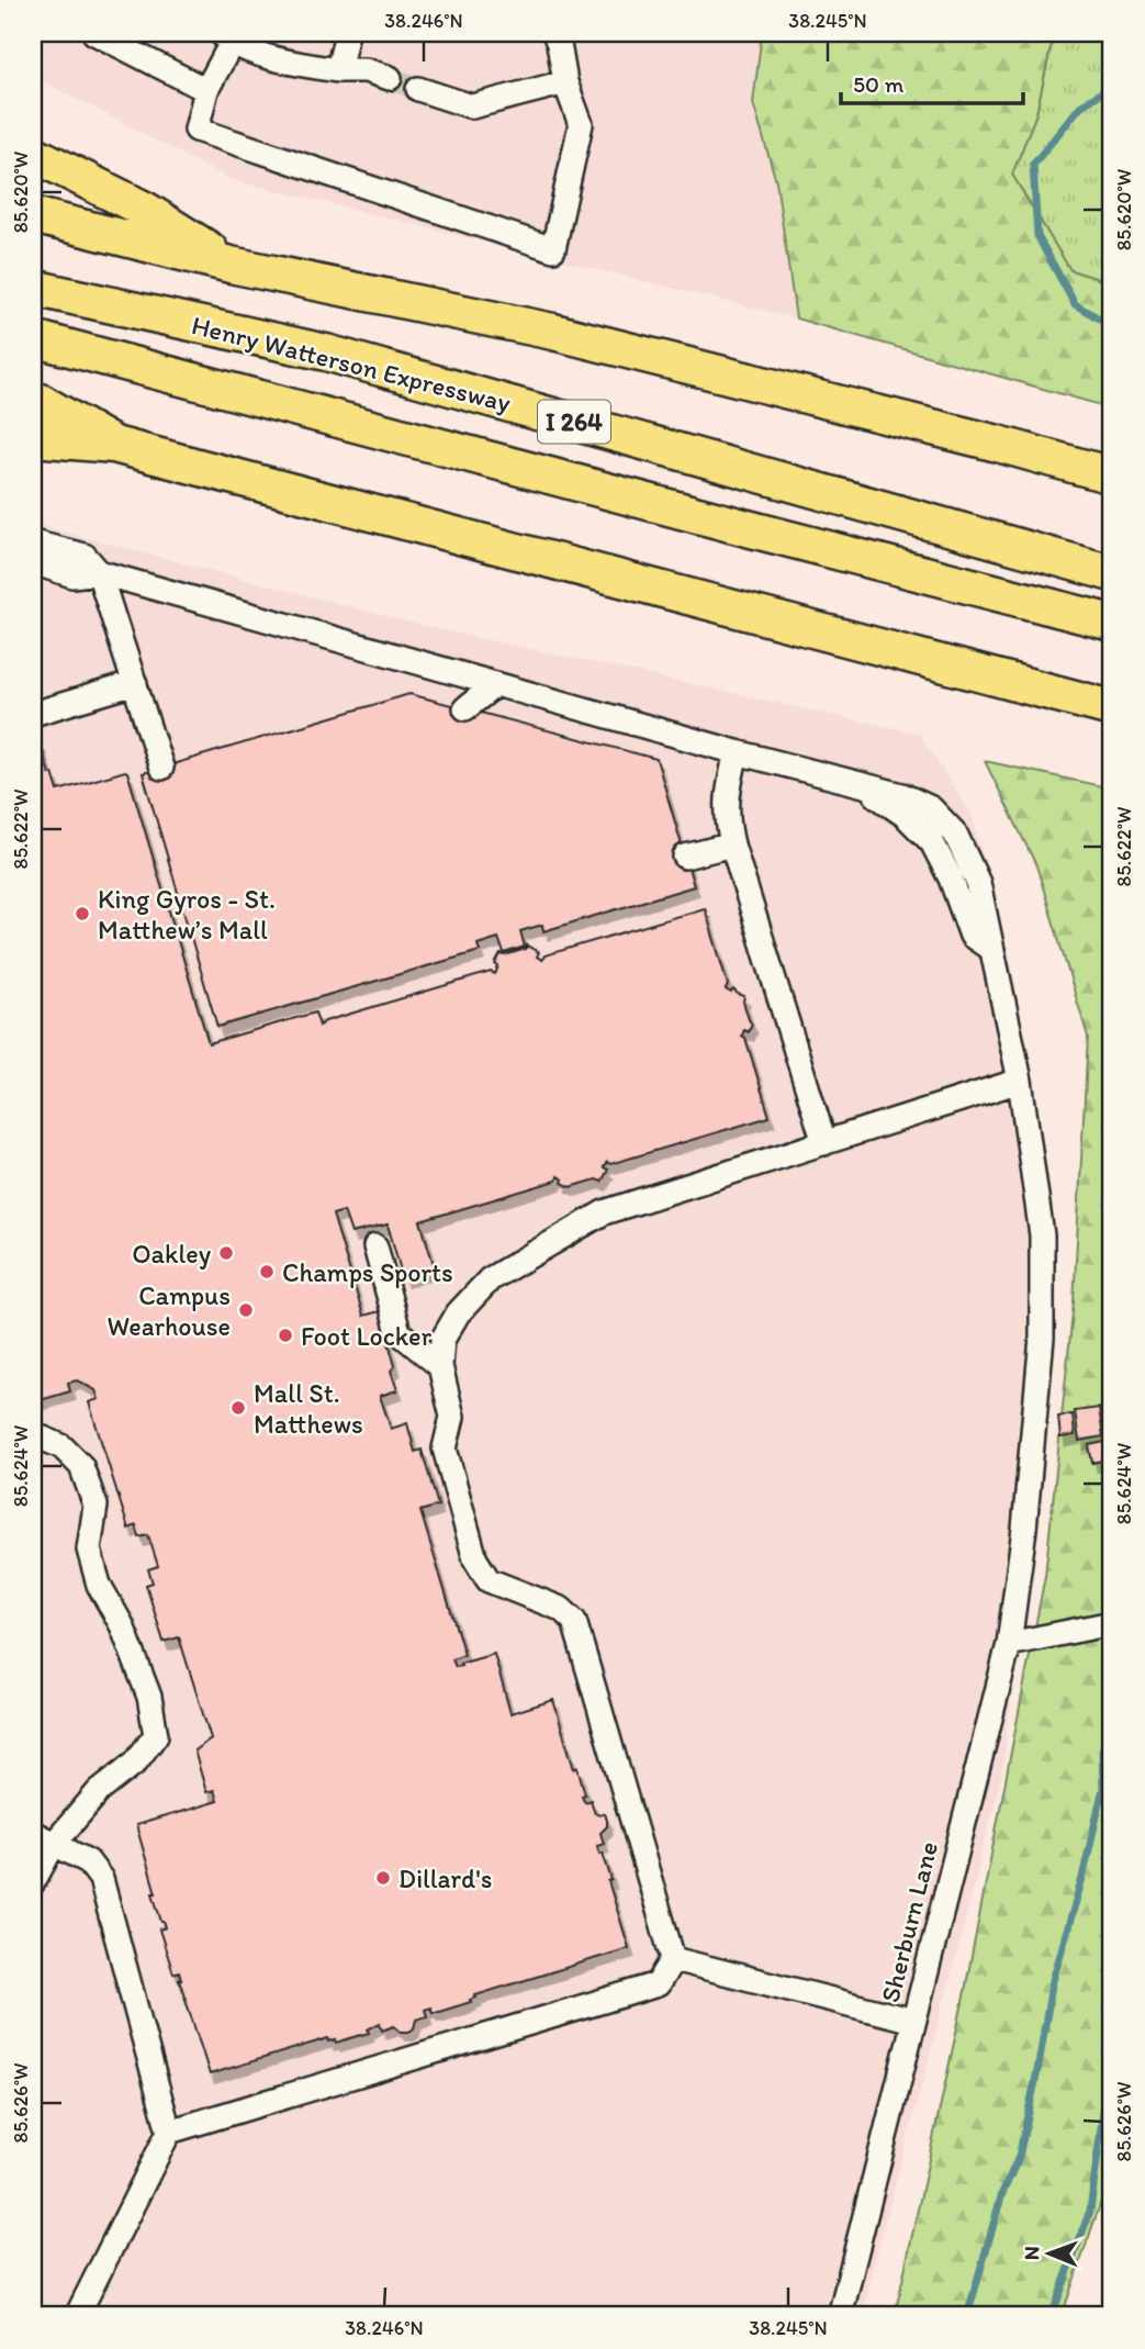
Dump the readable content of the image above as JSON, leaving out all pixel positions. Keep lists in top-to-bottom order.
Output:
{
  "streets": {
    "highway": ["Henry Watterson Expressway", "I 264"],
    "street": ["Sherburn Lane"]
  },
  "places": [
    "King Gyros - St. Matthew’s Mall",
    "Oakley",
    "Champs Sports",
    "Campus Wearhouse",
    "Foot Locker",
    "Mall St. Matthews",
    "Dillard's"
  ],
  "scale_bar": "50 m",
  "north": "left",
  "coordinates": [
    "38.246°N",
    "38.245°N",
    "85.620°W",
    "85.622°W",
    "85.624°W",
    "85.626°W"
  ]
}
